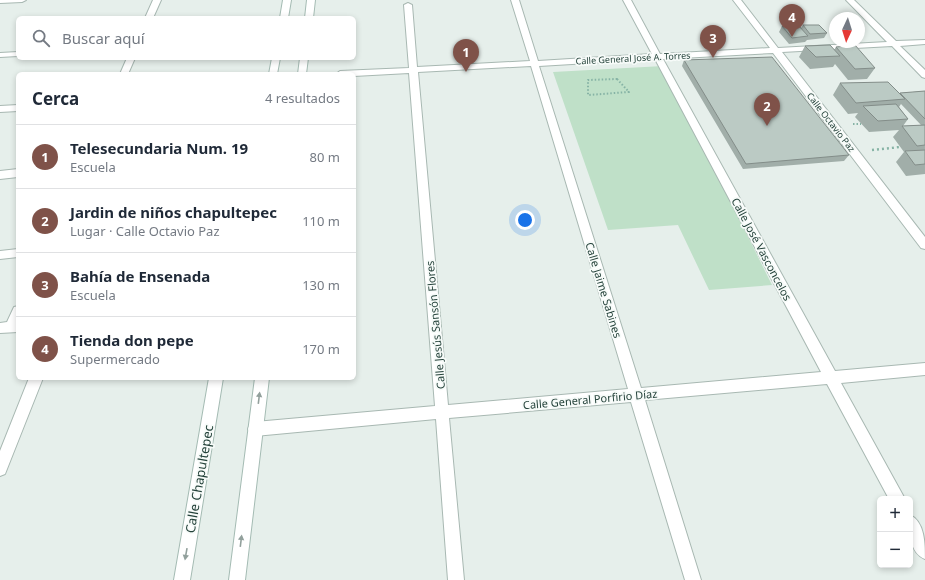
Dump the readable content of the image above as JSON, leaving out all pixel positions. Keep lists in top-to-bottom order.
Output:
{
  "streets": {
    "street": [
      "Calle General José A. Torres",
      "Calle Octavio Paz",
      "Calle José Vasconcelos",
      "Calle Jaime Sabines",
      "Calle Jesús Sansón Flores",
      "Calle General Porfirio Díaz",
      "Calle Chapultepec"
    ]
  },
  "crossings": [
    ["Calle General José A. Torres", "Calle Octavio Paz"],
    ["Calle General José A. Torres", "Calle José Vasconcelos"],
    ["Calle General José A. Torres", "Calle Jaime Sabines"],
    ["Calle General José A. Torres", "Calle Jesús Sansón Flores"],
    ["Calle José Vasconcelos", "Calle General Porfirio Díaz"],
    ["Calle Jaime Sabines", "Calle General Porfirio Díaz"],
    ["Calle Jesús Sansón Flores", "Calle General Porfirio Díaz"]
  ],
  "north": "bottom",
  "page": {
    "pins": [
      "4",
      "3",
      "1",
      "2"
    ],
    "search": "Buscar aquí",
    "heading": ["Cerca", "4 resultados"],
    "list": [
      {
        "mark": "1",
        "name": "Telesecundaria Num. 19",
        "note": "Escuela",
        "value": "80 m"
      },
      {
        "mark": "2",
        "name": "Jardin de niños chapultepec",
        "note": "Lugar · Calle Octavio Paz",
        "value": "110 m"
      },
      {
        "mark": "3",
        "name": "Bahía de Ensenada",
        "note": "Escuela",
        "value": "130 m"
      },
      {
        "mark": "4",
        "name": "Tienda don pepe",
        "note": "Supermercado",
        "value": "170 m"
      }
    ],
    "map_buttons": ["+", "−"]
  }
}
